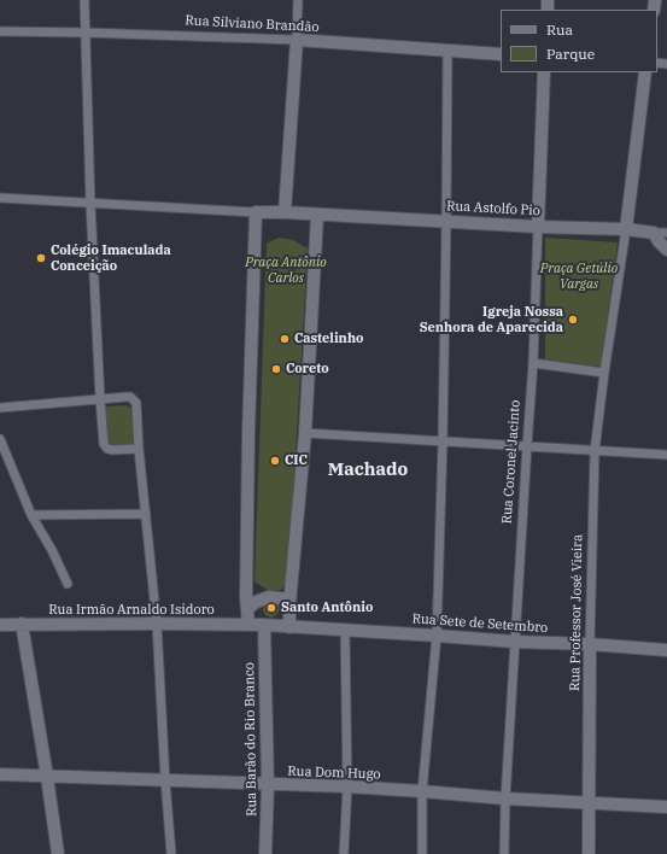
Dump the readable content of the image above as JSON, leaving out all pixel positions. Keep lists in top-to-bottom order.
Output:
{
  "streets": {
    "street": [
      "Rua Silviano Brandão",
      "Rua Astolfo Pio",
      "Rua Coronel Jacinto",
      "Rua Irmão Arnaldo Isidoro",
      "Rua Professor José Vieira",
      "Rua Sete de Setembro",
      "Rua Barão do Rio Branco",
      "Rua Dom Hugo"
    ]
  },
  "crossings": [
    ["Rua Astolfo Pio", "Rua Coronel Jacinto"],
    ["Rua Coronel Jacinto", "Rua Sete de Setembro"],
    ["Rua Coronel Jacinto", "Rua Dom Hugo"],
    ["Rua Irmão Arnaldo Isidoro", "Rua Barão do Rio Branco"],
    ["Rua Professor José Vieira", "Rua Sete de Setembro"],
    ["Rua Professor José Vieira", "Rua Dom Hugo"],
    ["Rua Barão do Rio Branco", "Rua Dom Hugo"]
  ],
  "districts": ["Machado"],
  "parks": ["Praça Antônio Carlos", "Praça Getúlio Vargas"],
  "places": [
    "Colégio Imaculada Conceição",
    "Igreja Nossa Senhora de Aparecida",
    "Castelinho",
    "Coreto",
    "CIC",
    "Santo Antônio"
  ],
  "legend": ["Rua", "Parque"]
}
